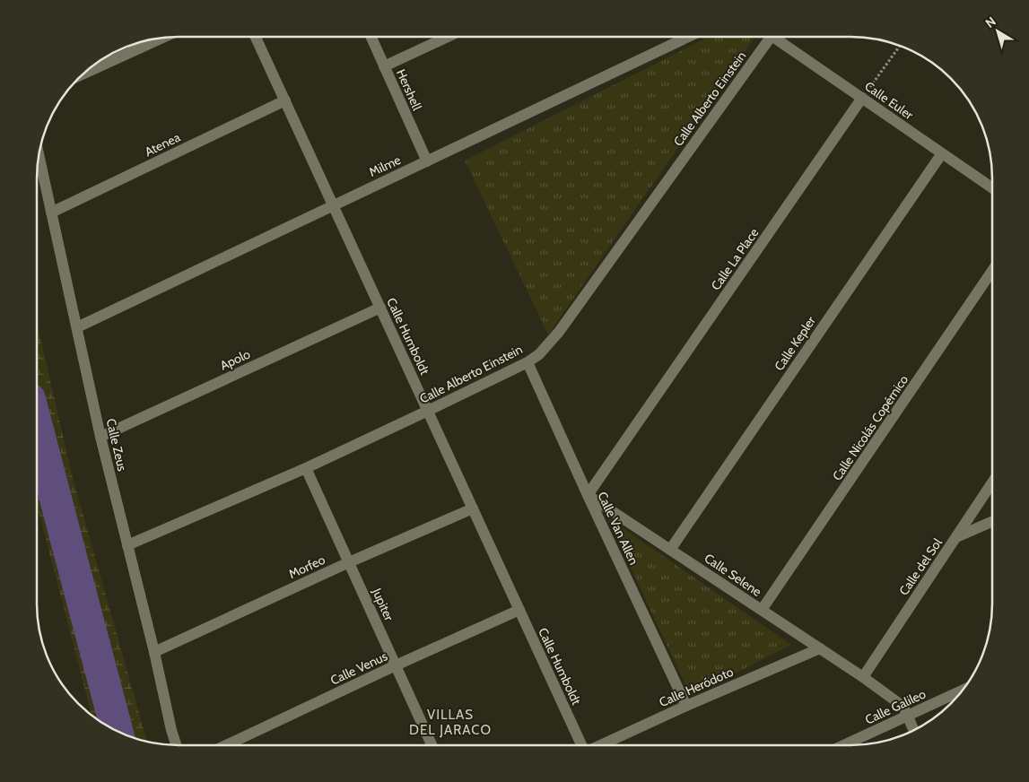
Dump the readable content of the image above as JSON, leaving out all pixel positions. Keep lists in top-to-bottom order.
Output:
{
  "streets": {
    "street": [
      "Hershell",
      "Calle Alberto Einstein",
      "Calle Euler",
      "Atenea",
      "Milme",
      "Calle La Place",
      "Calle Humboldt",
      "Calle Kepler",
      "Apolo",
      "Calle Nicolás Copérnico",
      "Calle Zeus",
      "Calle Van Allen",
      "Morfeo",
      "Calle del Sol",
      "Calle Selene",
      "Jupiter",
      "Calle Venus",
      "Calle Heródoto",
      "Calle Galileo"
    ]
  },
  "crossings": [
    ["Hershell", "Milme"],
    ["Calle Alberto Einstein", "Calle Humboldt"],
    ["Calle Alberto Einstein", "Calle Zeus"],
    ["Calle Alberto Einstein", "Calle Van Allen"],
    ["Calle Alberto Einstein", "Jupiter"],
    ["Calle Euler", "Calle La Place"],
    ["Calle Euler", "Calle Kepler"],
    ["Atenea", "Calle Humboldt"],
    ["Atenea", "Calle Zeus"],
    ["Milme", "Calle Humboldt"],
    ["Milme", "Calle Zeus"],
    ["Calle La Place", "Calle Van Allen"],
    ["Calle La Place", "Calle Selene"],
    ["Calle Humboldt", "Apolo"],
    ["Calle Humboldt", "Morfeo"],
    ["Calle Humboldt", "Calle Venus"],
    ["Calle Kepler", "Calle Selene"],
    ["Apolo", "Calle Zeus"],
    ["Calle Nicolás Copérnico", "Calle Selene"],
    ["Calle Zeus", "Morfeo"],
    ["Calle Van Allen", "Calle Selene"],
    ["Calle Van Allen", "Calle Heródoto"],
    ["Morfeo", "Jupiter"],
    ["Calle del Sol", "Calle Selene"],
    ["Calle Selene", "Calle Heródoto"],
    ["Calle Selene", "Calle Galileo"],
    ["Jupiter", "Calle Venus"]
  ],
  "districts": ["VILLAS DEL JARACO"],
  "north": "top left"
}
